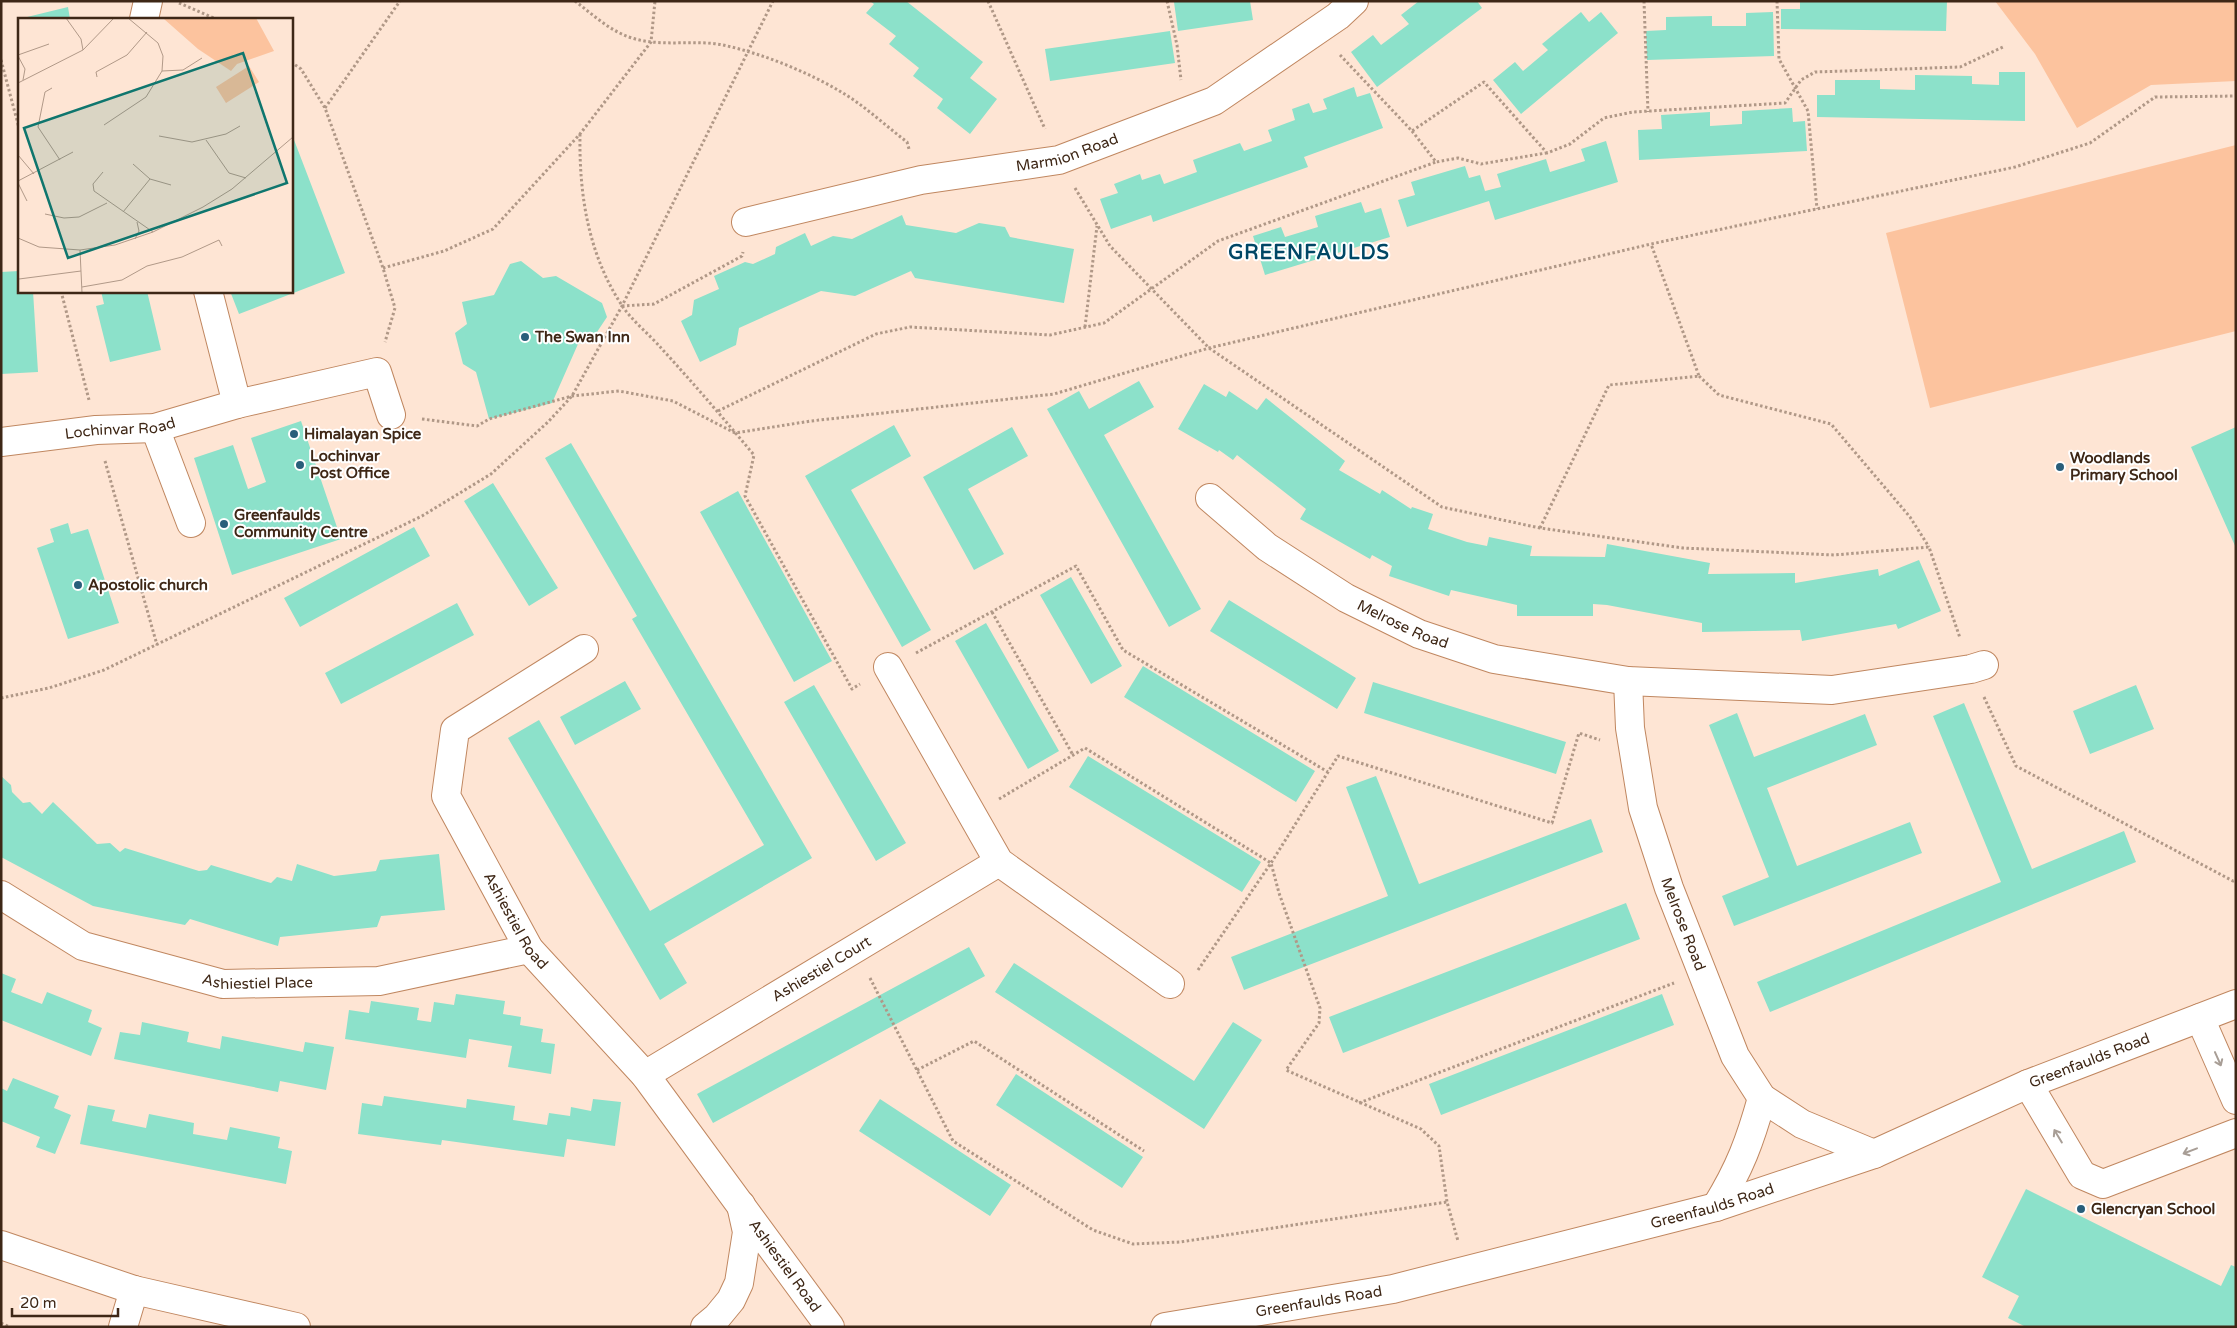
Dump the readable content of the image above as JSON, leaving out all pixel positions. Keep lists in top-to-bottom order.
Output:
{
  "streets": {
    "street": [
      "Marmion Road",
      "Lochinvar Road",
      "Melrose Road",
      "Ashiestiel Road",
      "Ashiestiel Court",
      "Ashiestiel Place",
      "Greenfaulds Road"
    ]
  },
  "crossings": [
    ["Melrose Road", "Greenfaulds Road"],
    ["Ashiestiel Road", "Ashiestiel Court"],
    ["Ashiestiel Road", "Ashiestiel Place"]
  ],
  "districts": ["GREENFAULDS"],
  "places": [
    "The Swan Inn",
    "Himalayan Spice",
    "Lochinvar Post Office",
    "Woodlands Primary School",
    "Greenfaulds Community Centre",
    "Apostolic church",
    "Glencryan School"
  ],
  "scale_bar": "20 m"
}
